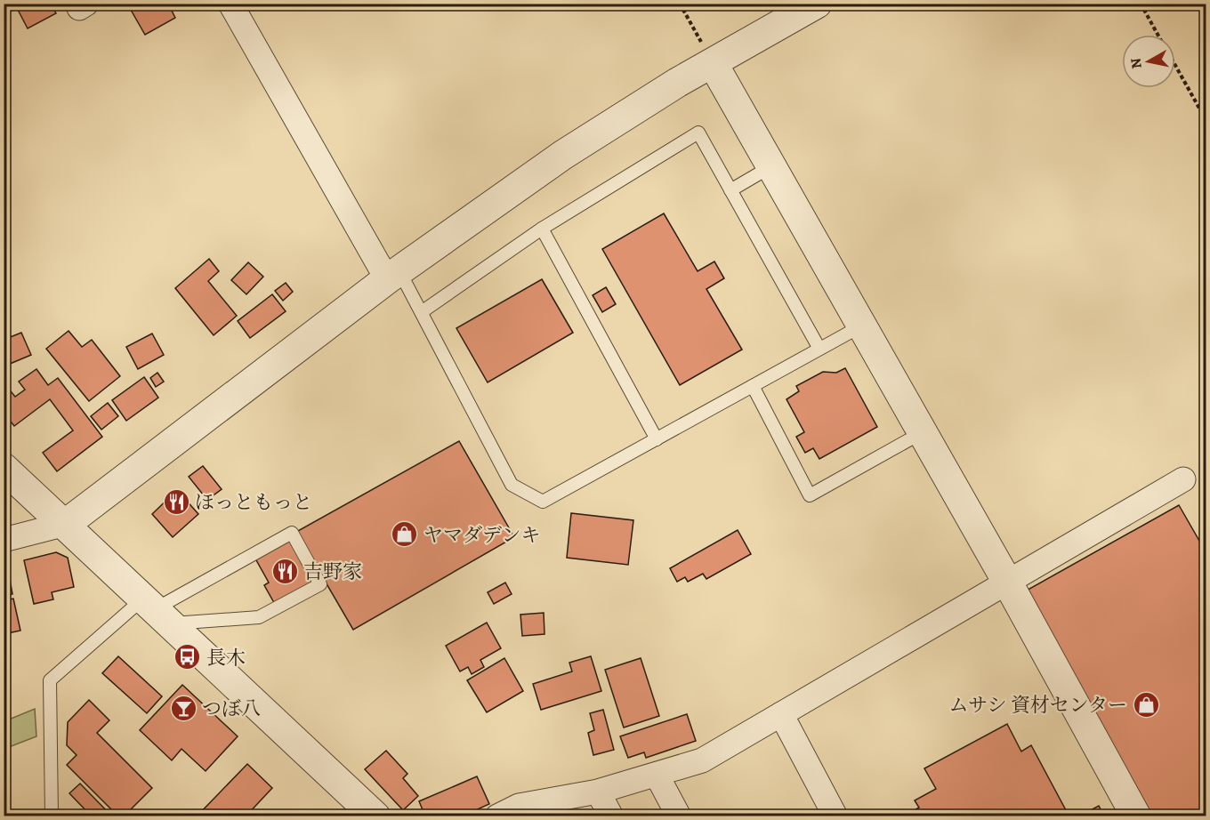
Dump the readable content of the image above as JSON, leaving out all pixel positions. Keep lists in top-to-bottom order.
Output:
{
  "places": {
    "restaurant": ["ほっともっと", "吉野家"],
    "shop": ["ヤマダデンキ", "ムサシ 資材センター"],
    "bus stop": ["長木"],
    "bar": ["つぼ八"]
  },
  "north": "left"
}
